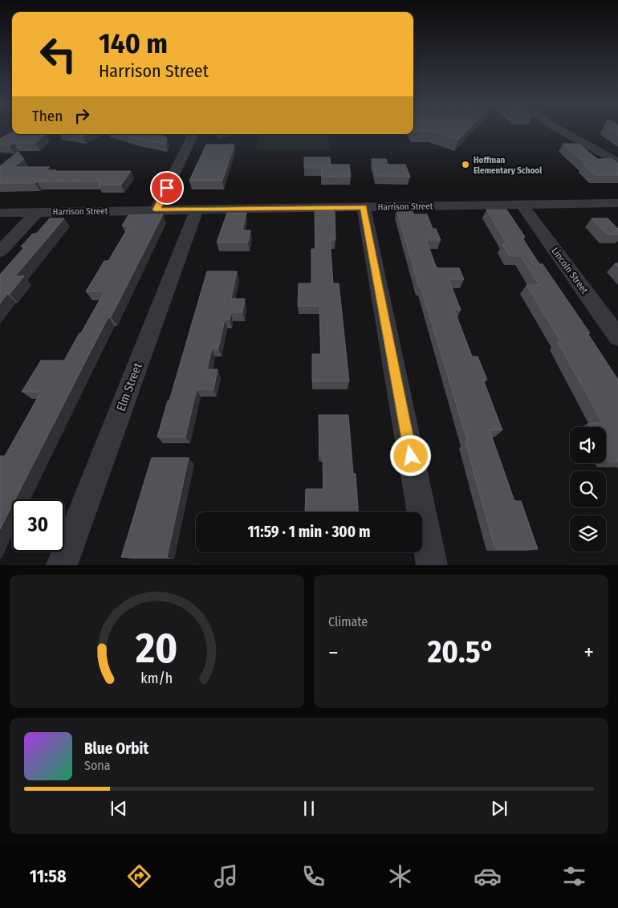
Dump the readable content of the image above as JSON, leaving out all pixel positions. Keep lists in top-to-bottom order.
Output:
{
  "streets": {
    "street": ["Harrison Street", "Lincoln Street", "Elm Street"]
  },
  "crossings": [
    ["Harrison Street", "Lincoln Street"],
    ["Harrison Street", "Elm Street"]
  ],
  "places": ["Hoffman Elementary School"],
  "page": {
    "turn": ["140 m", "Harrison Street"],
    "then": "Then",
    "limit": "30",
    "trip": "11:59 · 1 min · 300 m",
    "tile": "Climate",
    "heat": ["−", "20.5°", "+"],
    "song": ["Blue Orbit", "Sona"],
    "tabs": "11:58",
    "gauge": ["20", "km/h"]
  }
}
